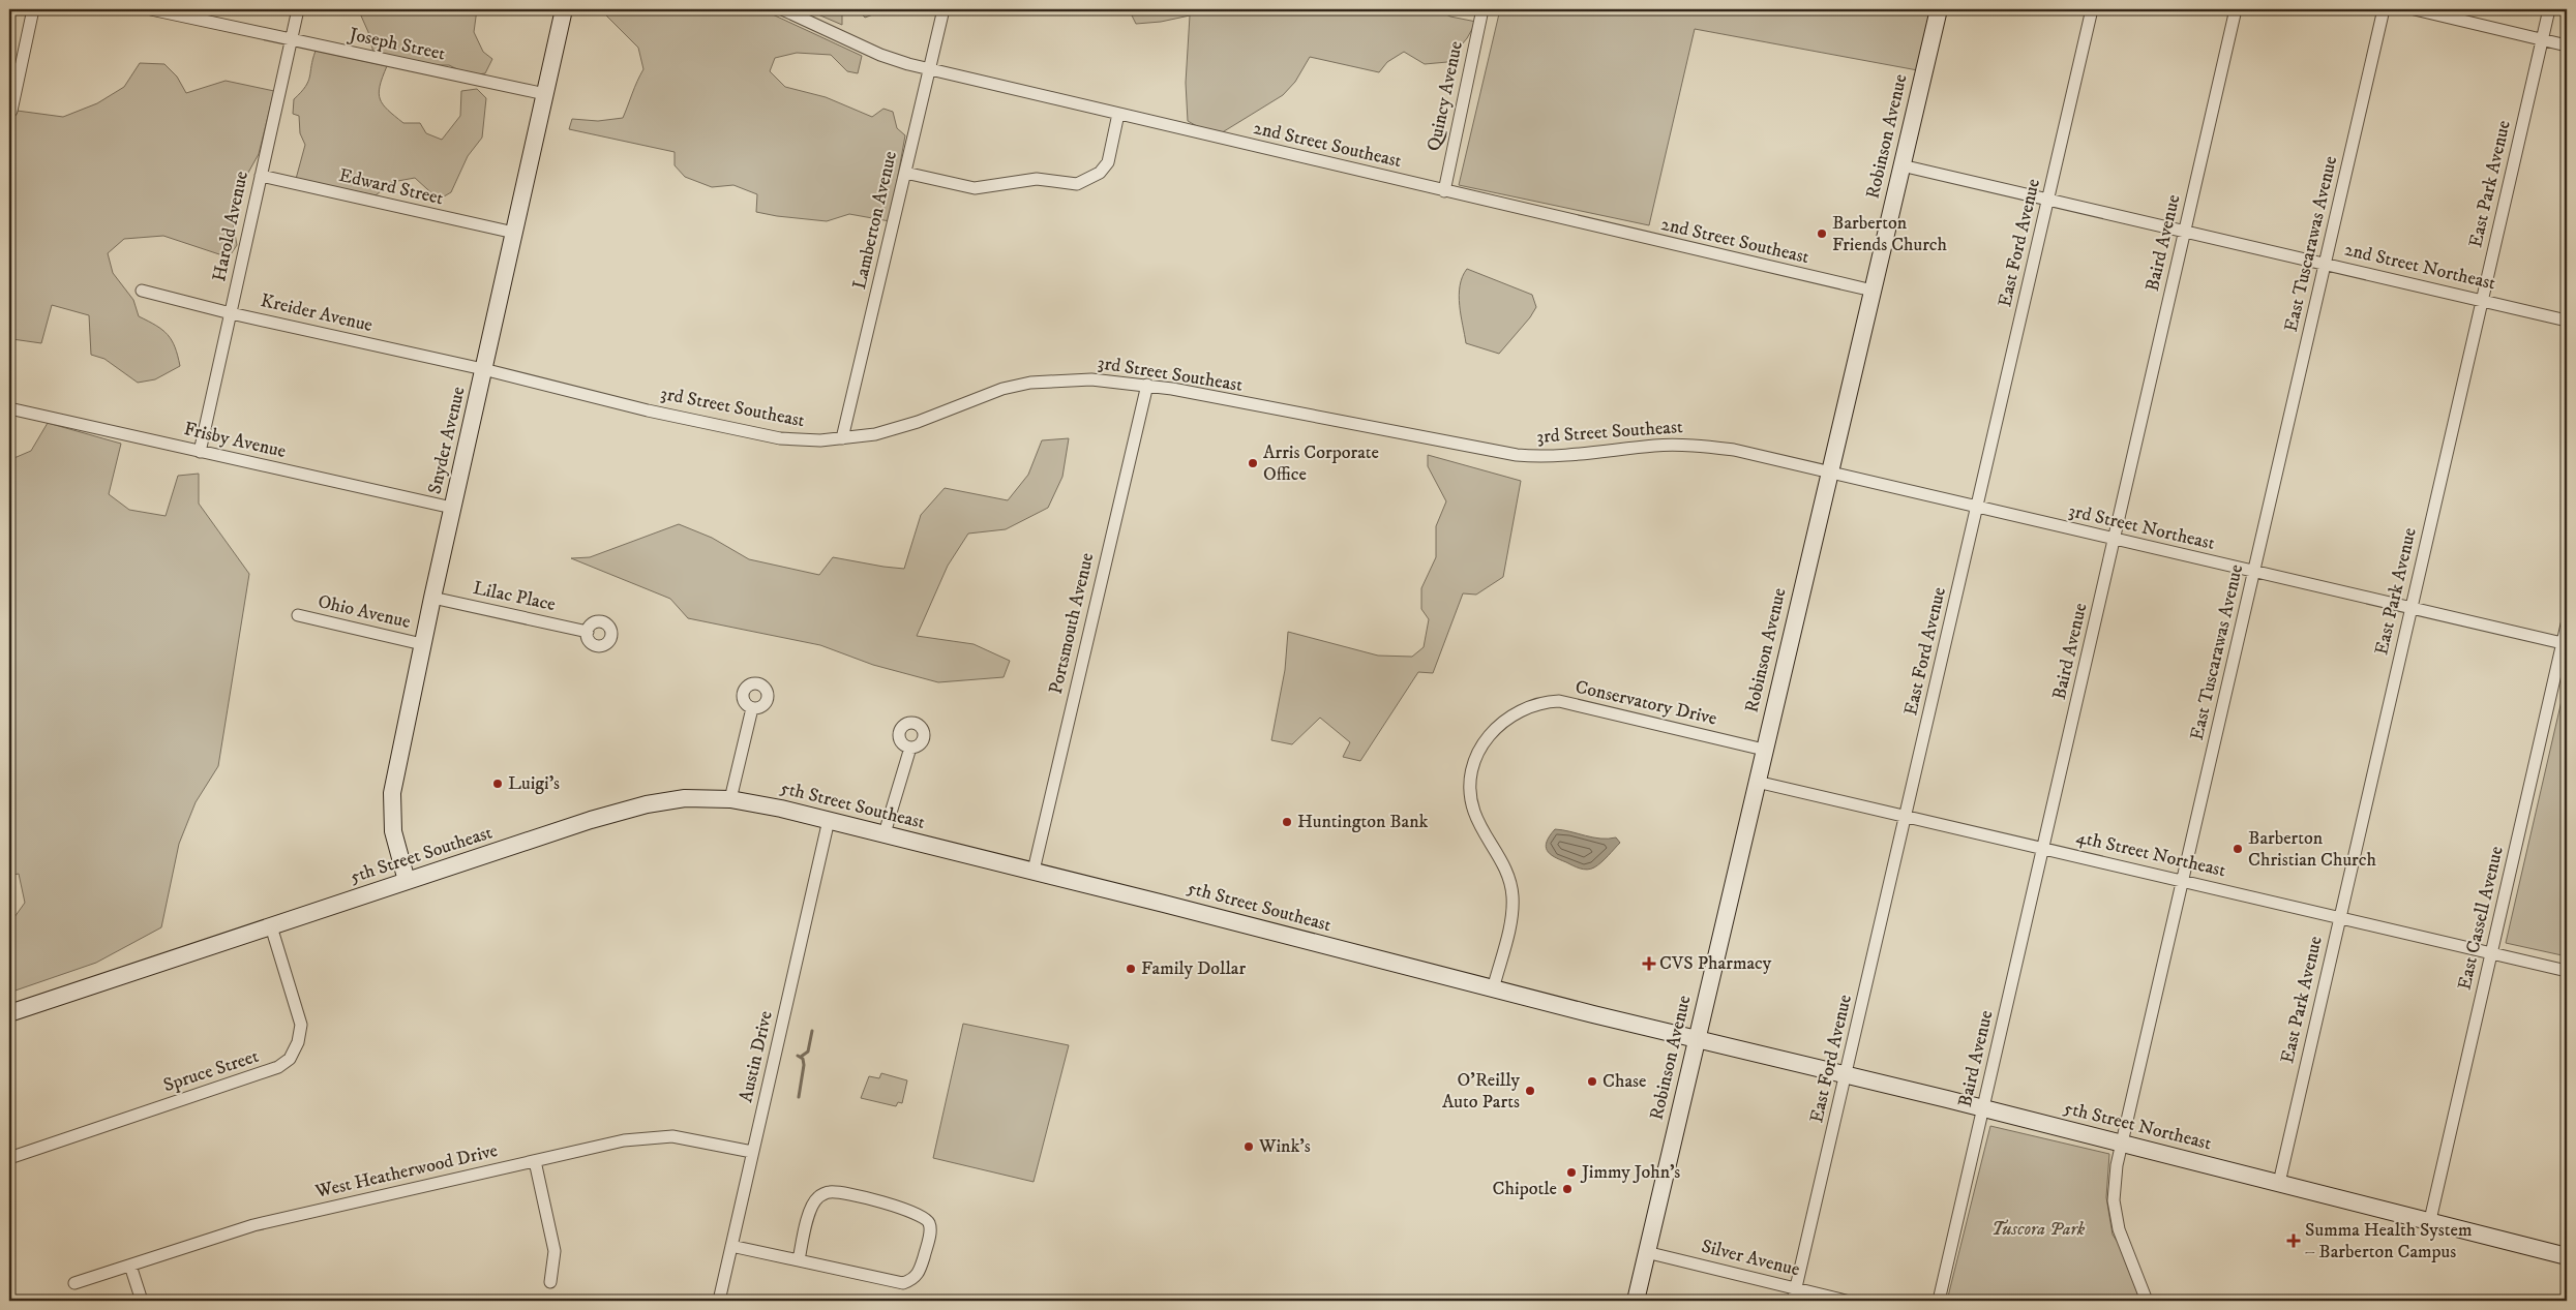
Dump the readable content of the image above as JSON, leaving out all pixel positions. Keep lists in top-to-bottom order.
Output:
{
  "streets": {
    "main road": [
      "Robinson Avenue",
      "Snyder Avenue",
      "5th Street Southeast",
      "5th Street Northeast"
    ],
    "street": [
      "Joseph Street",
      "Quincy Avenue",
      "2nd Street Southeast",
      "East Park Avenue",
      "Edward Street",
      "Lamberton Avenue",
      "Harold Avenue",
      "East Ford Avenue",
      "Baird Avenue",
      "East Tuscarawas Avenue",
      "2nd Street Northeast",
      "Kreider Avenue",
      "3rd Street Southeast",
      "Frisby Avenue",
      "3rd Street Northeast",
      "Lilac Place",
      "Ohio Avenue",
      "Portsmouth Avenue",
      "Conservatory Drive",
      "4th Street Northeast",
      "East Cassell Avenue",
      "Austin Drive",
      "Spruce Street",
      "West Heatherwood Drive",
      "Silver Avenue"
    ]
  },
  "crossings": [
    ["Joseph Street", "Harold Avenue"],
    ["Joseph Street", "Snyder Avenue"],
    ["Quincy Avenue", "2nd Street Southeast"],
    ["Robinson Avenue", "2nd Street Southeast"],
    ["Robinson Avenue", "2nd Street Northeast"],
    ["Robinson Avenue", "3rd Street Southeast"],
    ["Robinson Avenue", "3rd Street Northeast"],
    ["Robinson Avenue", "Conservatory Drive"],
    ["Robinson Avenue", "5th Street Southeast"],
    ["Robinson Avenue", "4th Street Northeast"],
    ["Robinson Avenue", "5th Street Northeast"],
    ["Robinson Avenue", "Silver Avenue"],
    ["2nd Street Southeast", "Lamberton Avenue"],
    ["East Park Avenue", "2nd Street Northeast"],
    ["East Park Avenue", "3rd Street Northeast"],
    ["East Park Avenue", "4th Street Northeast"],
    ["East Park Avenue", "5th Street Northeast"],
    ["Edward Street", "Harold Avenue"],
    ["Edward Street", "Snyder Avenue"],
    ["Lamberton Avenue", "3rd Street Southeast"],
    ["Harold Avenue", "Kreider Avenue"],
    ["Harold Avenue", "Frisby Avenue"],
    ["East Ford Avenue", "2nd Street Northeast"],
    ["East Ford Avenue", "3rd Street Northeast"],
    ["East Ford Avenue", "4th Street Northeast"],
    ["East Ford Avenue", "5th Street Northeast"],
    ["East Ford Avenue", "Silver Avenue"],
    ["Baird Avenue", "2nd Street Northeast"],
    ["Baird Avenue", "3rd Street Northeast"],
    ["Baird Avenue", "4th Street Northeast"],
    ["Baird Avenue", "5th Street Northeast"],
    ["East Tuscarawas Avenue", "2nd Street Northeast"],
    ["East Tuscarawas Avenue", "3rd Street Northeast"],
    ["East Tuscarawas Avenue", "4th Street Northeast"],
    ["East Tuscarawas Avenue", "5th Street Northeast"],
    ["Kreider Avenue", "3rd Street Southeast"],
    ["Kreider Avenue", "Snyder Avenue"],
    ["3rd Street Southeast", "Snyder Avenue"],
    ["3rd Street Southeast", "3rd Street Northeast"],
    ["3rd Street Southeast", "Portsmouth Avenue"],
    ["Frisby Avenue", "Snyder Avenue"],
    ["Snyder Avenue", "Lilac Place"],
    ["Snyder Avenue", "Ohio Avenue"],
    ["Snyder Avenue", "5th Street Southeast"],
    ["3rd Street Northeast", "East Cassell Avenue"],
    ["Portsmouth Avenue", "5th Street Southeast"],
    ["Conservatory Drive", "5th Street Southeast"],
    ["5th Street Southeast", "Austin Drive"],
    ["5th Street Southeast", "Spruce Street"],
    ["5th Street Southeast", "5th Street Northeast"],
    ["4th Street Northeast", "East Cassell Avenue"],
    ["East Cassell Avenue", "5th Street Northeast"],
    ["Austin Drive", "West Heatherwood Drive"]
  ],
  "parks": ["Tuscora Park"],
  "places": {
    "other": [
      "Barberton Friends Church",
      "Arris Corporate Office",
      "Luigi's",
      "Huntington Bank",
      "Barberton Christian Church",
      "Family Dollar",
      "Chase",
      "O'Reilly Auto Parts",
      "Wink's",
      "Jimmy John's",
      "Chipotle"
    ],
    "health": ["CVS Pharmacy", "Summa Health System – Barberton Campus"]
  }
}
